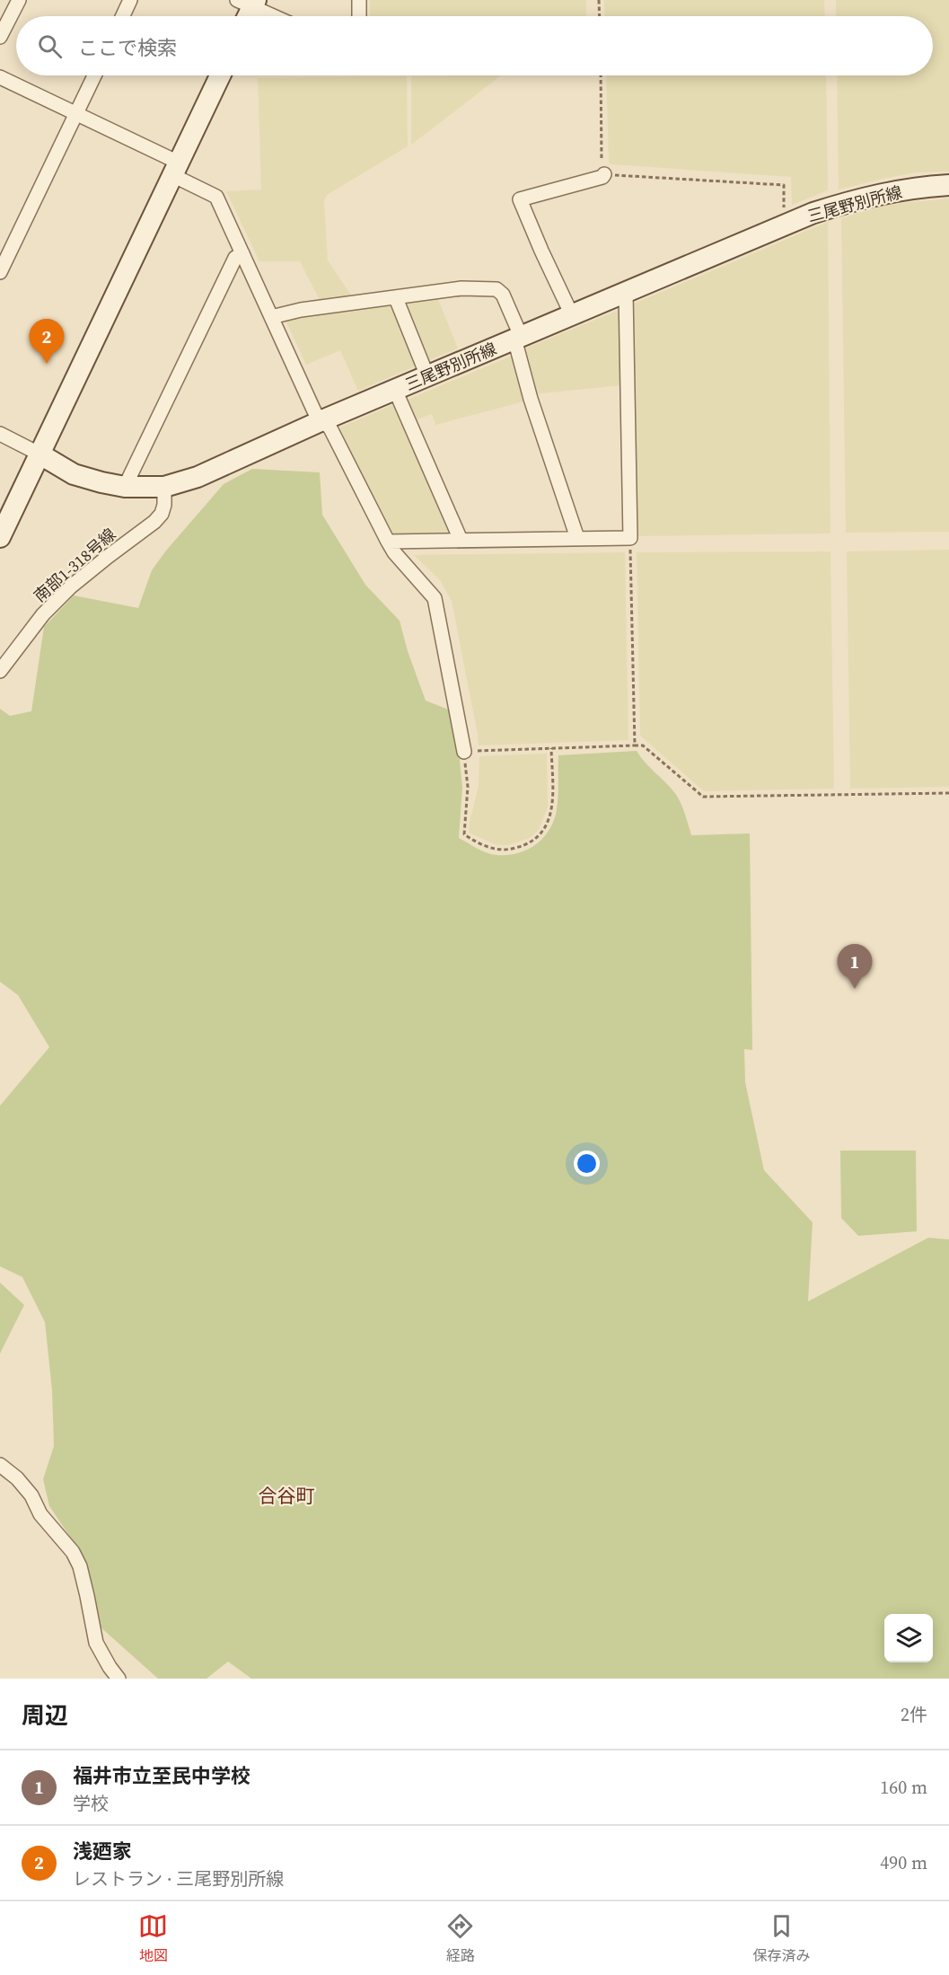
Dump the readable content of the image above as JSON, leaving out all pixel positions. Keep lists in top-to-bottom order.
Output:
{
  "streets": {
    "main road": ["三尾野別所線"],
    "street": ["南部1-318号線"]
  },
  "crossings": [
    ["三尾野別所線", "南部1-318号線"]
  ],
  "districts": ["合谷町"],
  "page": {
    "search": "ここで検索",
    "pins": ["2", "1"],
    "heading": ["周辺", "2件"],
    "list": [
      {
        "mark": "1",
        "name": "福井市立至民中学校",
        "note": "学校",
        "value": "160 m"
      },
      {
        "mark": "2",
        "name": "浅廼家",
        "note": "レストラン · 三尾野別所線",
        "value": "490 m"
      }
    ],
    "nav": ["地図", "経路", "保存済み"]
  }
}
